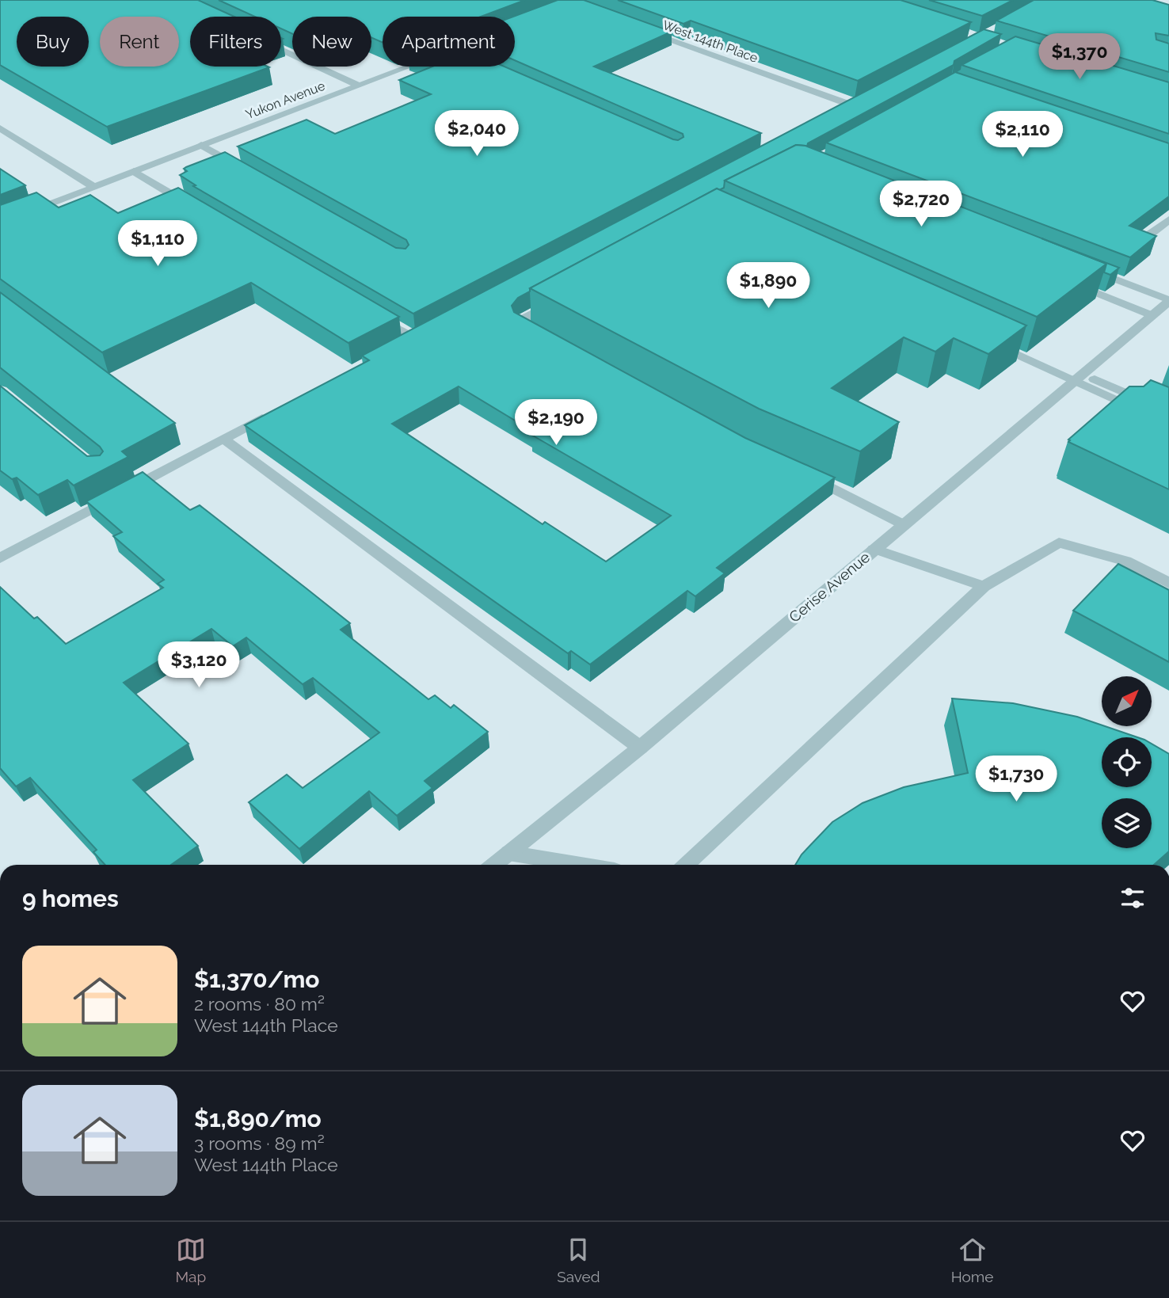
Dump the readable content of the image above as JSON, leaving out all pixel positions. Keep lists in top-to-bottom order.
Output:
{
  "streets": {
    "street": ["West 144th Place", "Yukon Avenue", "Cerise Avenue"]
  },
  "north": "top right",
  "page": {
    "chip": [
      "Buy",
      "Rent",
      "Filters",
      "New",
      "Apartment"
    ],
    "price": [
      "$1,370",
      "$2,040",
      "$2,110",
      "$2,720",
      "$1,110",
      "$1,890",
      "$2,190",
      "$3,120",
      "$1,730"
    ],
    "heading": "9 homes",
    "list": [
      {
        "name": "$1,370/mo",
        "note": "2 rooms · 80 m² · West 144th Place"
      },
      {
        "name": "$1,890/mo",
        "note": "3 rooms · 89 m² · West 144th Place"
      }
    ],
    "tabs": ["Map", "Saved", "Home"]
  }
}
